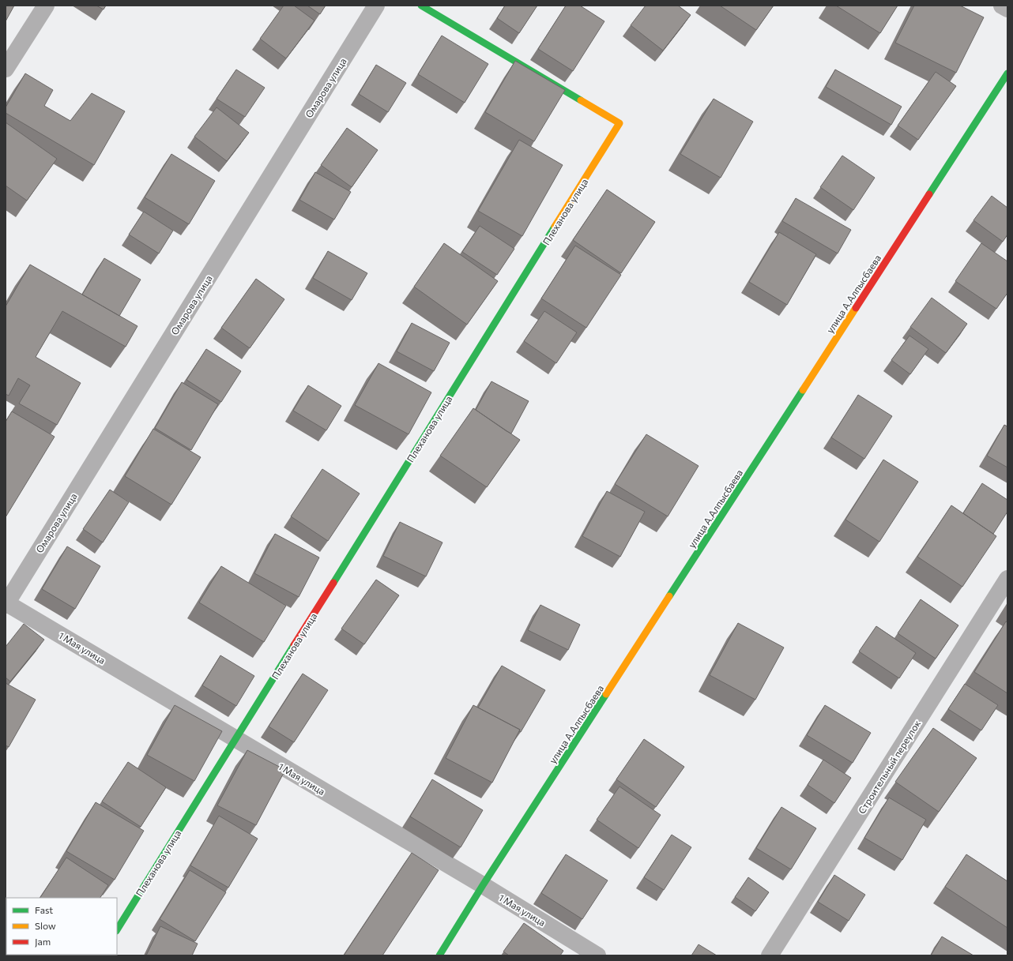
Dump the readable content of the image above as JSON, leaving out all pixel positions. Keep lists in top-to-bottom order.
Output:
{
  "streets": {
    "street": [
      "Омарова улица",
      "Плеханова улица",
      "улица А.Алпысбаева",
      "1 Мая улица",
      "Строительный переулок"
    ]
  },
  "crossings": [
    ["Омарова улица", "1 Мая улица"],
    ["Плеханова улица", "1 Мая улица"],
    ["улица А.Алпысбаева", "1 Мая улица"]
  ],
  "legend": ["Fast", "Slow", "Jam"]
}
